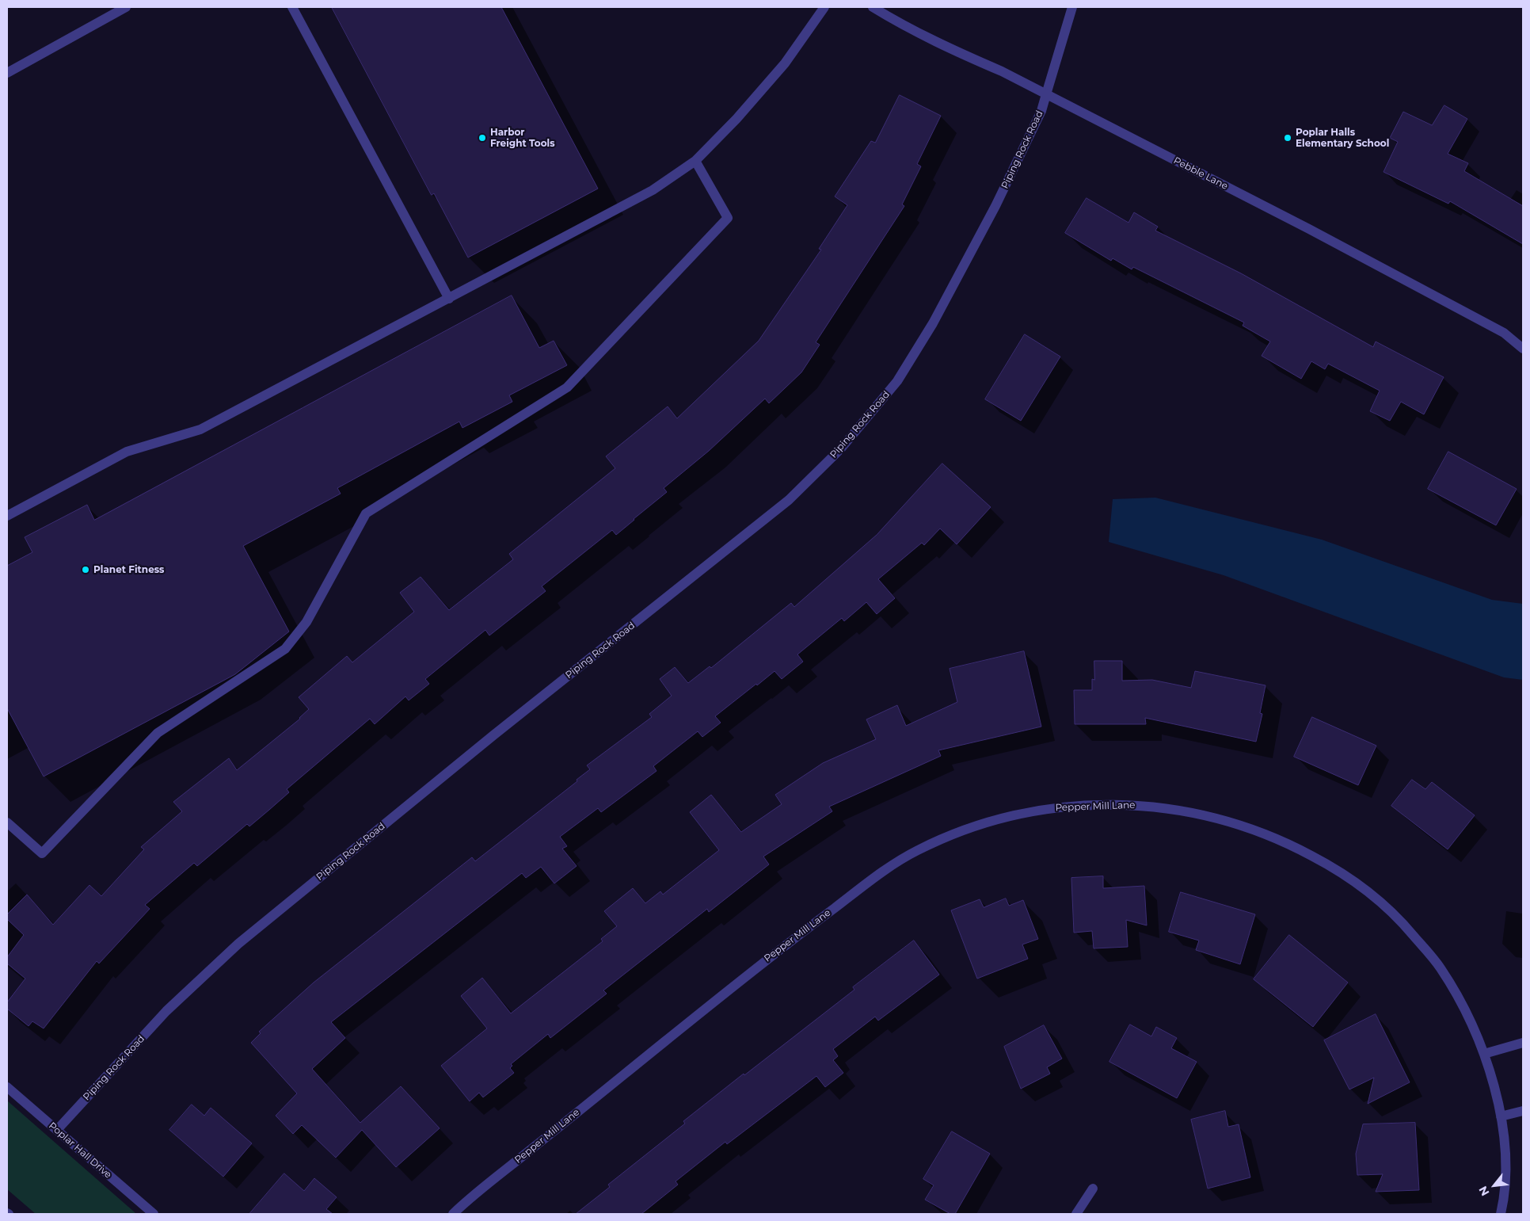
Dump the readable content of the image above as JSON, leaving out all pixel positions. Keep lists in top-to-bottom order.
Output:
{
  "streets": {
    "street": [
      "Piping Rock Road",
      "Pebble Lane",
      "Pepper Mill Lane",
      "Poplar Hall Drive"
    ]
  },
  "crossings": [
    ["Piping Rock Road", "Pebble Lane"],
    ["Piping Rock Road", "Poplar Hall Drive"]
  ],
  "places": ["Harbor Freight Tools", "Poplar Halls Elementary School", "Planet Fitness"],
  "north": "bottom left"
}
